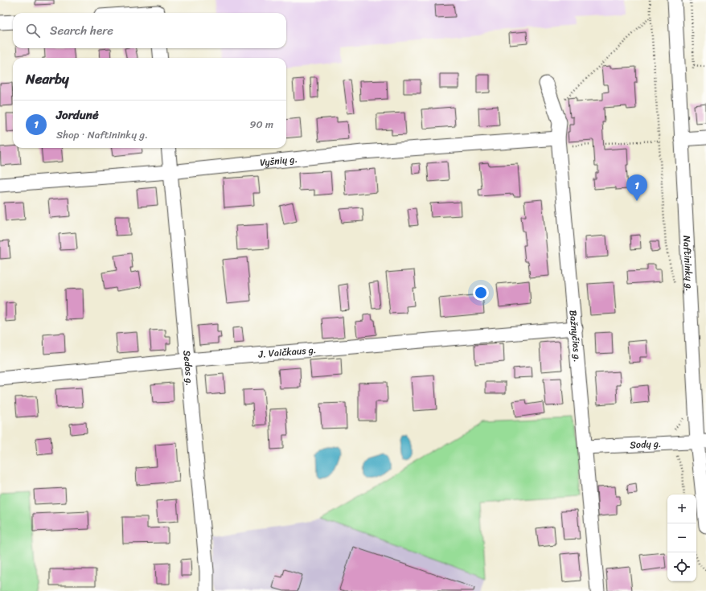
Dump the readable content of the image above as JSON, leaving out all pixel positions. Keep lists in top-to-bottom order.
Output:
{
  "streets": {
    "street": [
      "Vyšnių g.",
      "Naftininkų g.",
      "Bažnyčios g.",
      "J. Vaičkaus g.",
      "Sedos g.",
      "Sodų g."
    ]
  },
  "crossings": [
    ["Vyšnių g.", "Bažnyčios g."],
    ["Vyšnių g.", "Sedos g."],
    ["Naftininkų g.", "Sodų g."],
    ["Bažnyčios g.", "J. Vaičkaus g."],
    ["Bažnyčios g.", "Sodų g."],
    ["J. Vaičkaus g.", "Sedos g."]
  ],
  "page": {
    "search": "Search here",
    "heading": "Nearby",
    "list": [
      {
        "mark": "1",
        "name": "Jordunė",
        "note": "Shop · Naftininkų g.",
        "value": "90 m"
      }
    ],
    "pins": "1",
    "map_buttons": ["+", "−"]
  }
}
